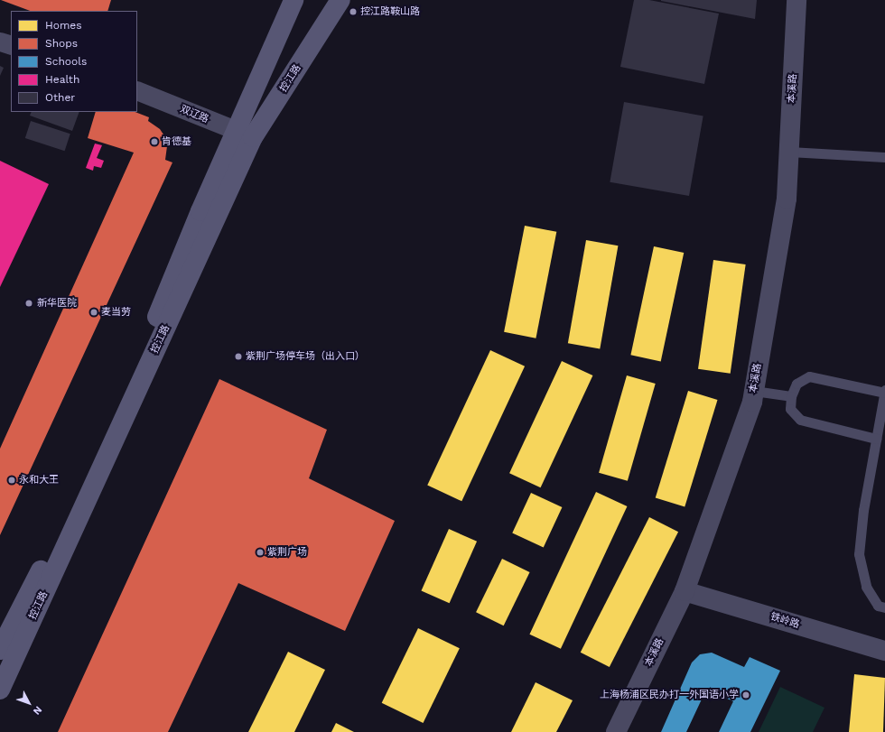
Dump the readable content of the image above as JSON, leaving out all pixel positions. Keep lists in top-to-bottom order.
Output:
{
  "streets": {
    "main road": ["控江路"],
    "street": ["本溪路", "双辽路", "铁岭路"]
  },
  "crossings": [
    ["控江路", "双辽路"],
    ["本溪路", "铁岭路"]
  ],
  "places": [
    "控江路鞍山路",
    "肯德基",
    "新华医院",
    "麦当劳",
    "紫荆广场停车场（出入口）",
    "永和大王",
    "紫荆广场",
    "‌上海杨浦区民办打一外国语小学"
  ],
  "legend": [
    "Homes",
    "Shops",
    "Schools",
    "Health",
    "Other"
  ],
  "north": "bottom right"
}
